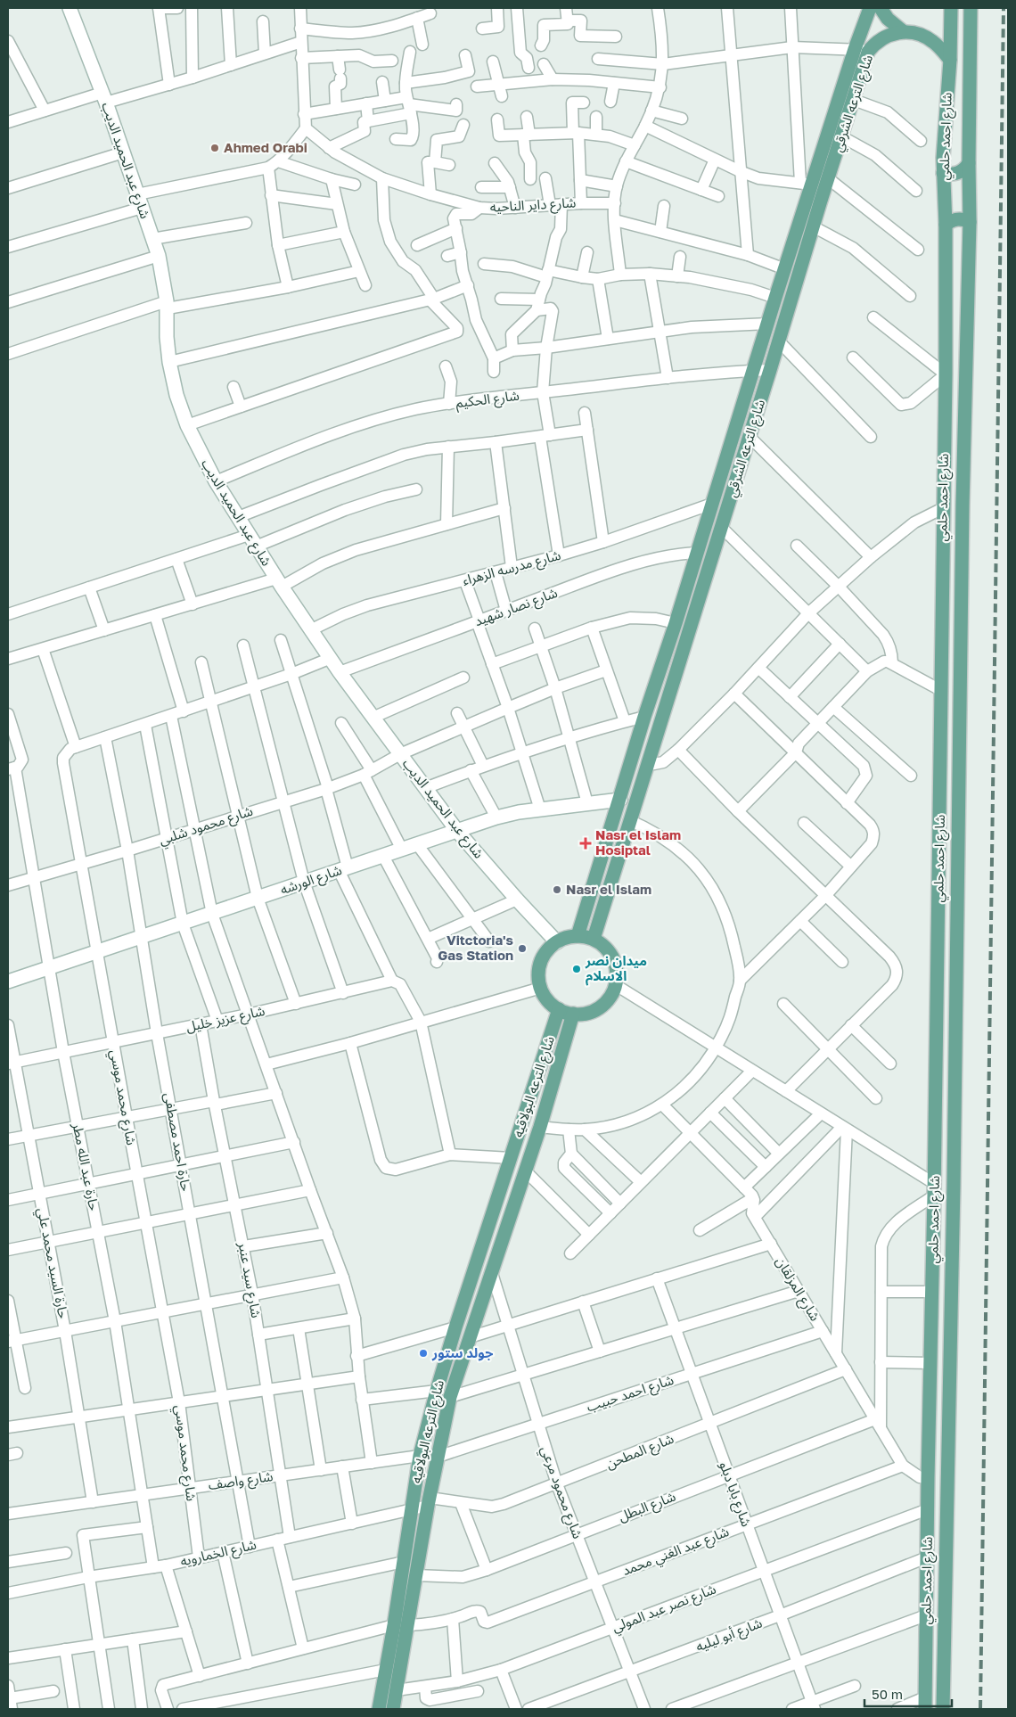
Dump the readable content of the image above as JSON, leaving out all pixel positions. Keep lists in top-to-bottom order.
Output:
{
  "streets": {
    "main road": ["شارع الترعه الشرقي", "شارع احمد حلمي", "شارع الترعه البولاقيه"],
    "street": [
      "شارع عبد الحميد الديب",
      "شارع داير الناحيه",
      "شارع الحكيم",
      "شارع مدرسه الزهراء",
      "شارع نصار شهيد",
      "شارع محمود شلبي",
      "شارع الورشه",
      "شارع عزيز خليل",
      "شارع محمد موسي",
      "حارة احمد مصطفى",
      "حارة عبد الله مطر",
      "حارة السيد محمد علي",
      "شارع سيد عنبر",
      "شارع المزلقان",
      "شارع احمد حبيب",
      "شارع المطحن",
      "شارع واصف",
      "شارع محمود مرعي",
      "شارع بابا دبلو",
      "شارع البطل",
      "شارع عبد الغني محمد",
      "شارع الخمارويه",
      "شارع نصر عبد المولي",
      "شارع أبو ليليه"
    ]
  },
  "crossings": [
    ["شارع الترعه الشرقي", "شارع عبد الحميد الديب"],
    ["شارع الترعه الشرقي", "شارع الحكيم"],
    ["شارع الترعه الشرقي", "شارع مدرسه الزهراء"],
    ["شارع الترعه الشرقي", "شارع نصار شهيد"],
    ["شارع الترعه الشرقي", "شارع الورشه"],
    ["شارع الترعه الشرقي", "شارع الترعه البولاقيه"],
    ["شارع احمد حلمي", "شارع المزلقان"],
    ["شارع احمد حلمي", "شارع نصر عبد المولي"],
    ["شارع احمد حلمي", "شارع أبو ليليه"],
    ["شارع عبد الحميد الديب", "شارع الحكيم"],
    ["شارع عبد الحميد الديب", "شارع مدرسه الزهراء"],
    ["شارع عبد الحميد الديب", "شارع نصار شهيد"],
    ["شارع عبد الحميد الديب", "شارع محمود شلبي"],
    ["شارع عبد الحميد الديب", "شارع الورشه"],
    ["شارع عبد الحميد الديب", "شارع الترعه البولاقيه"],
    ["شارع محمود شلبي", "شارع محمد موسي"],
    ["شارع محمود شلبي", "حارة احمد مصطفى"],
    ["شارع محمود شلبي", "حارة عبد الله مطر"],
    ["شارع الورشه", "شارع محمد موسي"],
    ["شارع الورشه", "حارة احمد مصطفى"],
    ["شارع الورشه", "حارة عبد الله مطر"],
    ["شارع عزيز خليل", "شارع محمد موسي"],
    ["شارع عزيز خليل", "حارة احمد مصطفى"],
    ["شارع عزيز خليل", "حارة عبد الله مطر"],
    ["شارع عزيز خليل", "حارة السيد محمد علي"],
    ["شارع عزيز خليل", "شارع سيد عنبر"],
    ["شارع الترعه البولاقيه", "شارع احمد حبيب"],
    ["شارع الترعه البولاقيه", "شارع المطحن"],
    ["شارع الترعه البولاقيه", "شارع واصف"],
    ["شارع الترعه البولاقيه", "شارع محمود مرعي"],
    ["شارع الترعه البولاقيه", "شارع البطل"],
    ["شارع الترعه البولاقيه", "شارع الخمارويه"],
    ["شارع الترعه البولاقيه", "شارع نصر عبد المولي"],
    ["شارع محمد موسي", "شارع واصف"],
    ["شارع محمد موسي", "شارع الخمارويه"],
    ["حارة احمد مصطفى", "شارع واصف"],
    ["حارة احمد مصطفى", "شارع الخمارويه"],
    ["حارة عبد الله مطر", "شارع واصف"],
    ["حارة عبد الله مطر", "شارع الخمارويه"],
    ["حارة السيد محمد علي", "شارع واصف"],
    ["شارع سيد عنبر", "شارع واصف"],
    ["شارع سيد عنبر", "شارع الخمارويه"],
    ["شارع المزلقان", "شارع احمد حبيب"],
    ["شارع المزلقان", "شارع المطحن"],
    ["شارع المزلقان", "شارع البطل"],
    ["شارع المزلقان", "شارع عبد الغني محمد"],
    ["شارع احمد حبيب", "شارع محمود مرعي"],
    ["شارع احمد حبيب", "شارع بابا دبلو"],
    ["شارع المطحن", "شارع محمود مرعي"],
    ["شارع المطحن", "شارع بابا دبلو"],
    ["شارع المطحن", "شارع الخمارويه"],
    ["شارع محمود مرعي", "شارع البطل"],
    ["شارع محمود مرعي", "شارع عبد الغني محمد"],
    ["شارع محمود مرعي", "شارع نصر عبد المولي"],
    ["شارع محمود مرعي", "شارع أبو ليليه"],
    ["شارع بابا دبلو", "شارع البطل"],
    ["شارع بابا دبلو", "شارع عبد الغني محمد"],
    ["شارع بابا دبلو", "شارع نصر عبد المولي"],
    ["شارع بابا دبلو", "شارع أبو ليليه"]
  ],
  "places": {
    "other": [
      "Ahmed Orabi",
      "Nasr el Islam",
      "Vitctoria's Gas Station",
      "ميدان نصر الاسلام",
      "جولد ستور"
    ],
    "health": ["Nasr el Islam Hosiptal"]
  },
  "scale_bar": "50 m"
}
